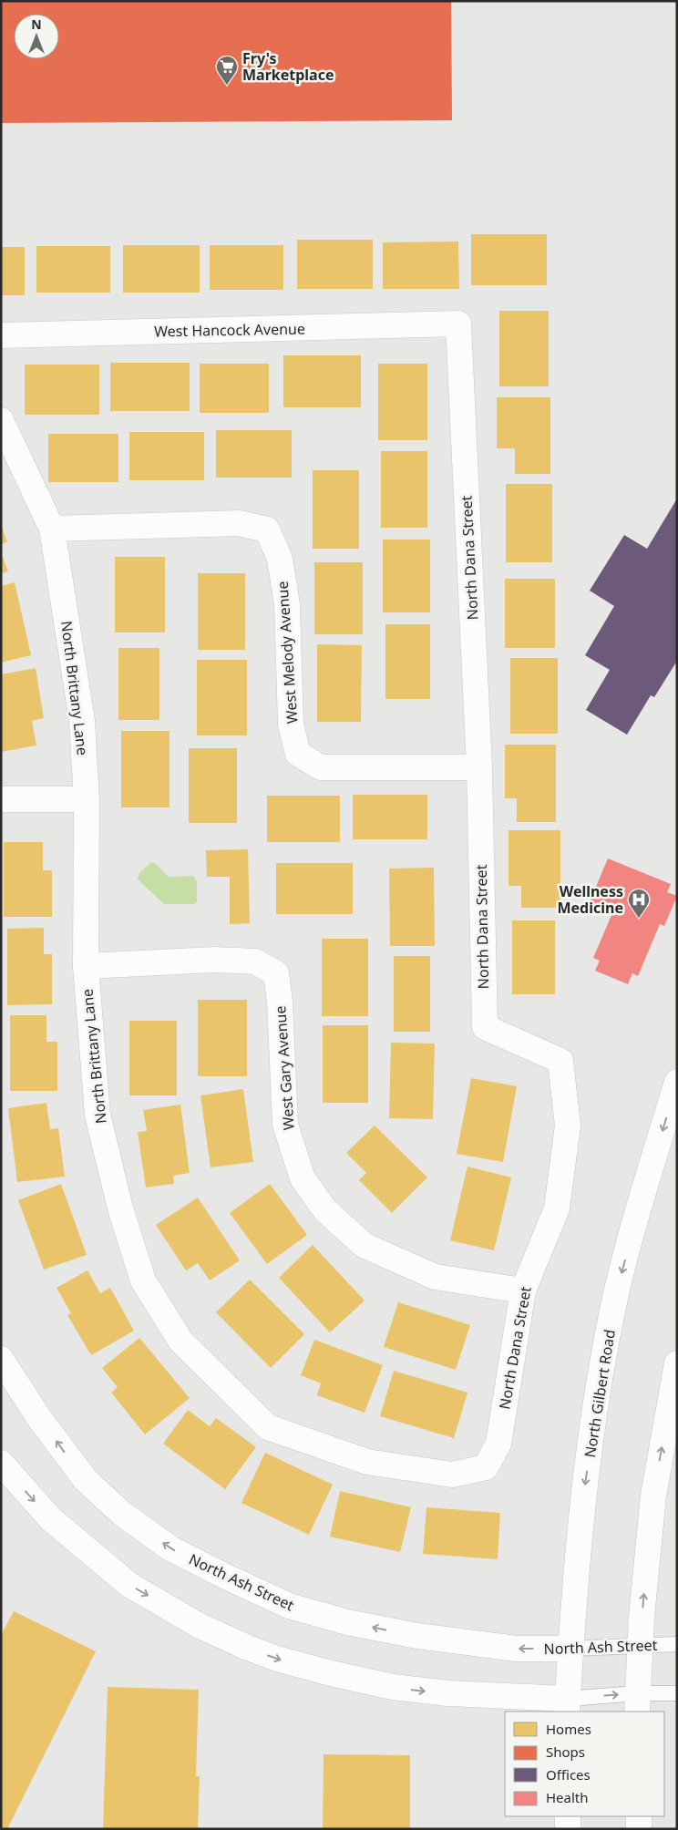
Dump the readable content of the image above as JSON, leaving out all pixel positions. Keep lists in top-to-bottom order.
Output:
{
  "streets": {
    "street": [
      "West Hancock Avenue",
      "North Dana Street",
      "West Melody Avenue",
      "North Brittany Lane",
      "West Gary Avenue",
      "North Gilbert Road",
      "North Ash Street"
    ]
  },
  "crossings": [
    ["West Hancock Avenue", "North Dana Street"],
    ["North Dana Street", "West Melody Avenue"],
    ["North Dana Street", "North Brittany Lane"],
    ["North Dana Street", "West Gary Avenue"],
    ["West Melody Avenue", "North Brittany Lane"],
    ["North Brittany Lane", "West Gary Avenue"],
    ["North Gilbert Road", "North Ash Street"]
  ],
  "places": {
    "supermarket": ["Fry's Marketplace"],
    "hospital": ["Wellness Medicine"]
  },
  "legend": [
    "Homes",
    "Shops",
    "Offices",
    "Health"
  ],
  "north": "top"
}
